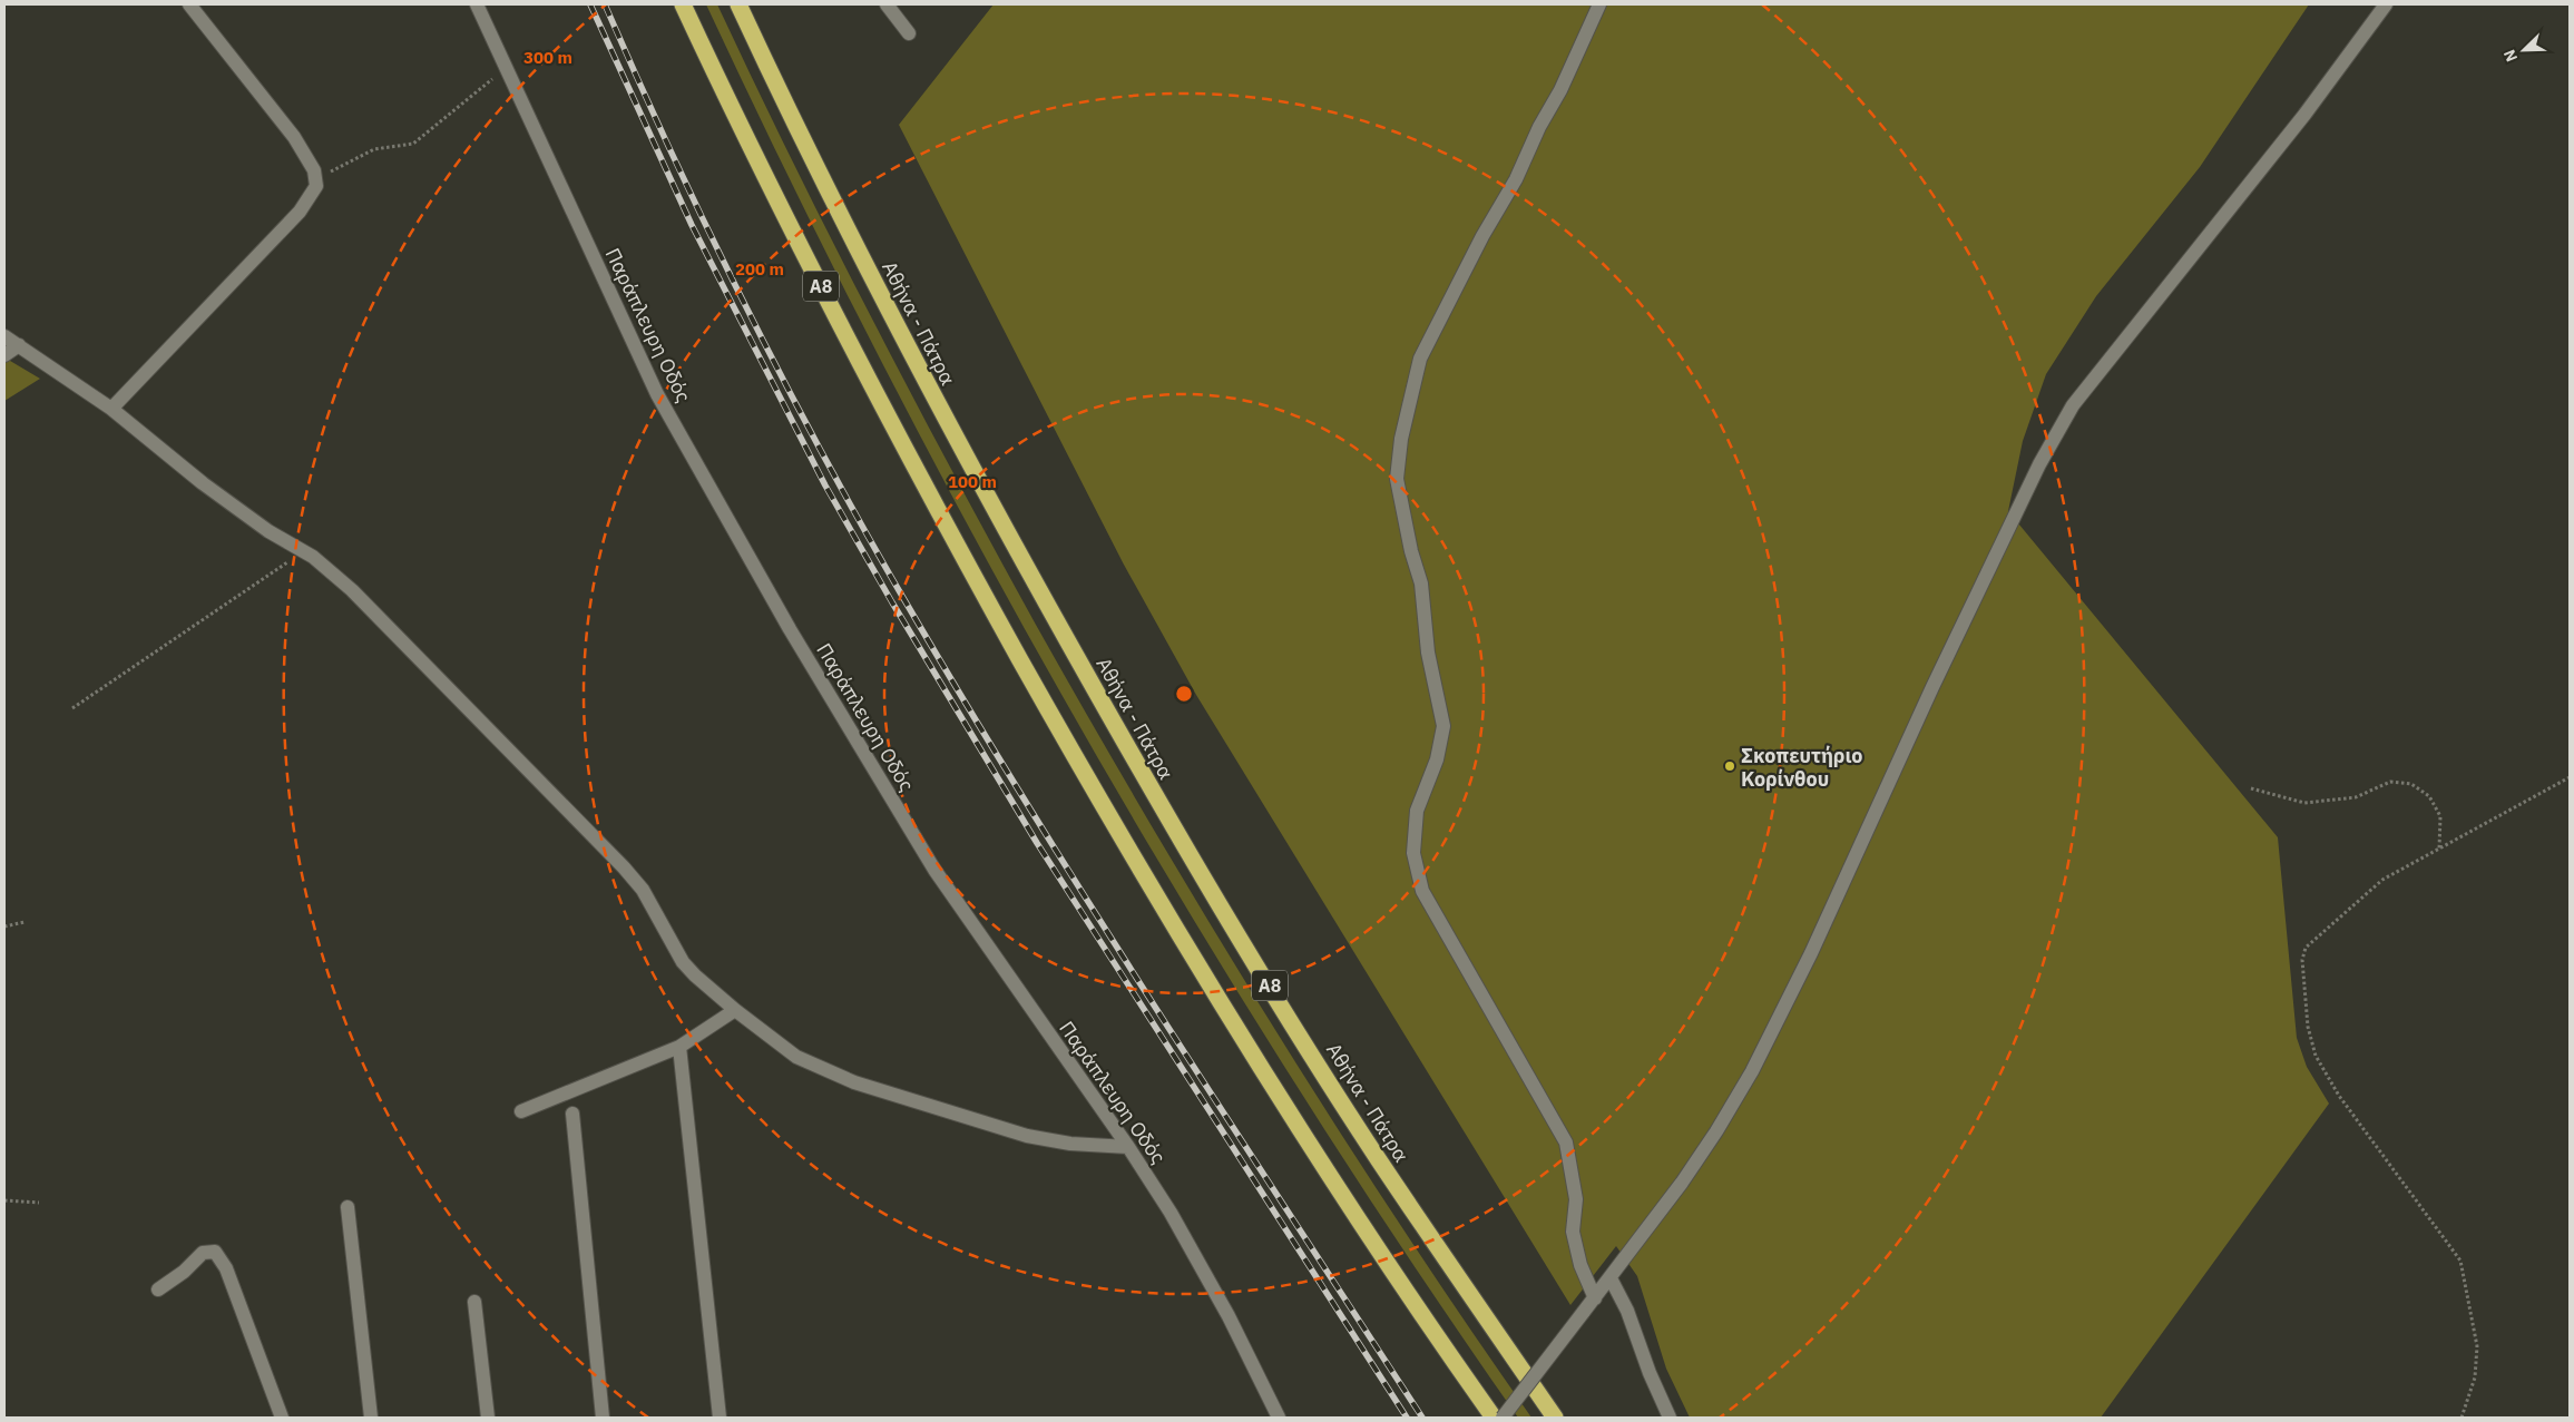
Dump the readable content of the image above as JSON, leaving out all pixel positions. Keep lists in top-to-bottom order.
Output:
{
  "streets": {
    "highway": ["Α8", "Αθήνα - Πάτρα"],
    "street": ["Παράπλευρη Οδός"]
  },
  "places": ["Σκοπευτήριο Κορίνθου"],
  "north": "bottom left",
  "rings": ["300 m", "200 m", "100 m"]
}
